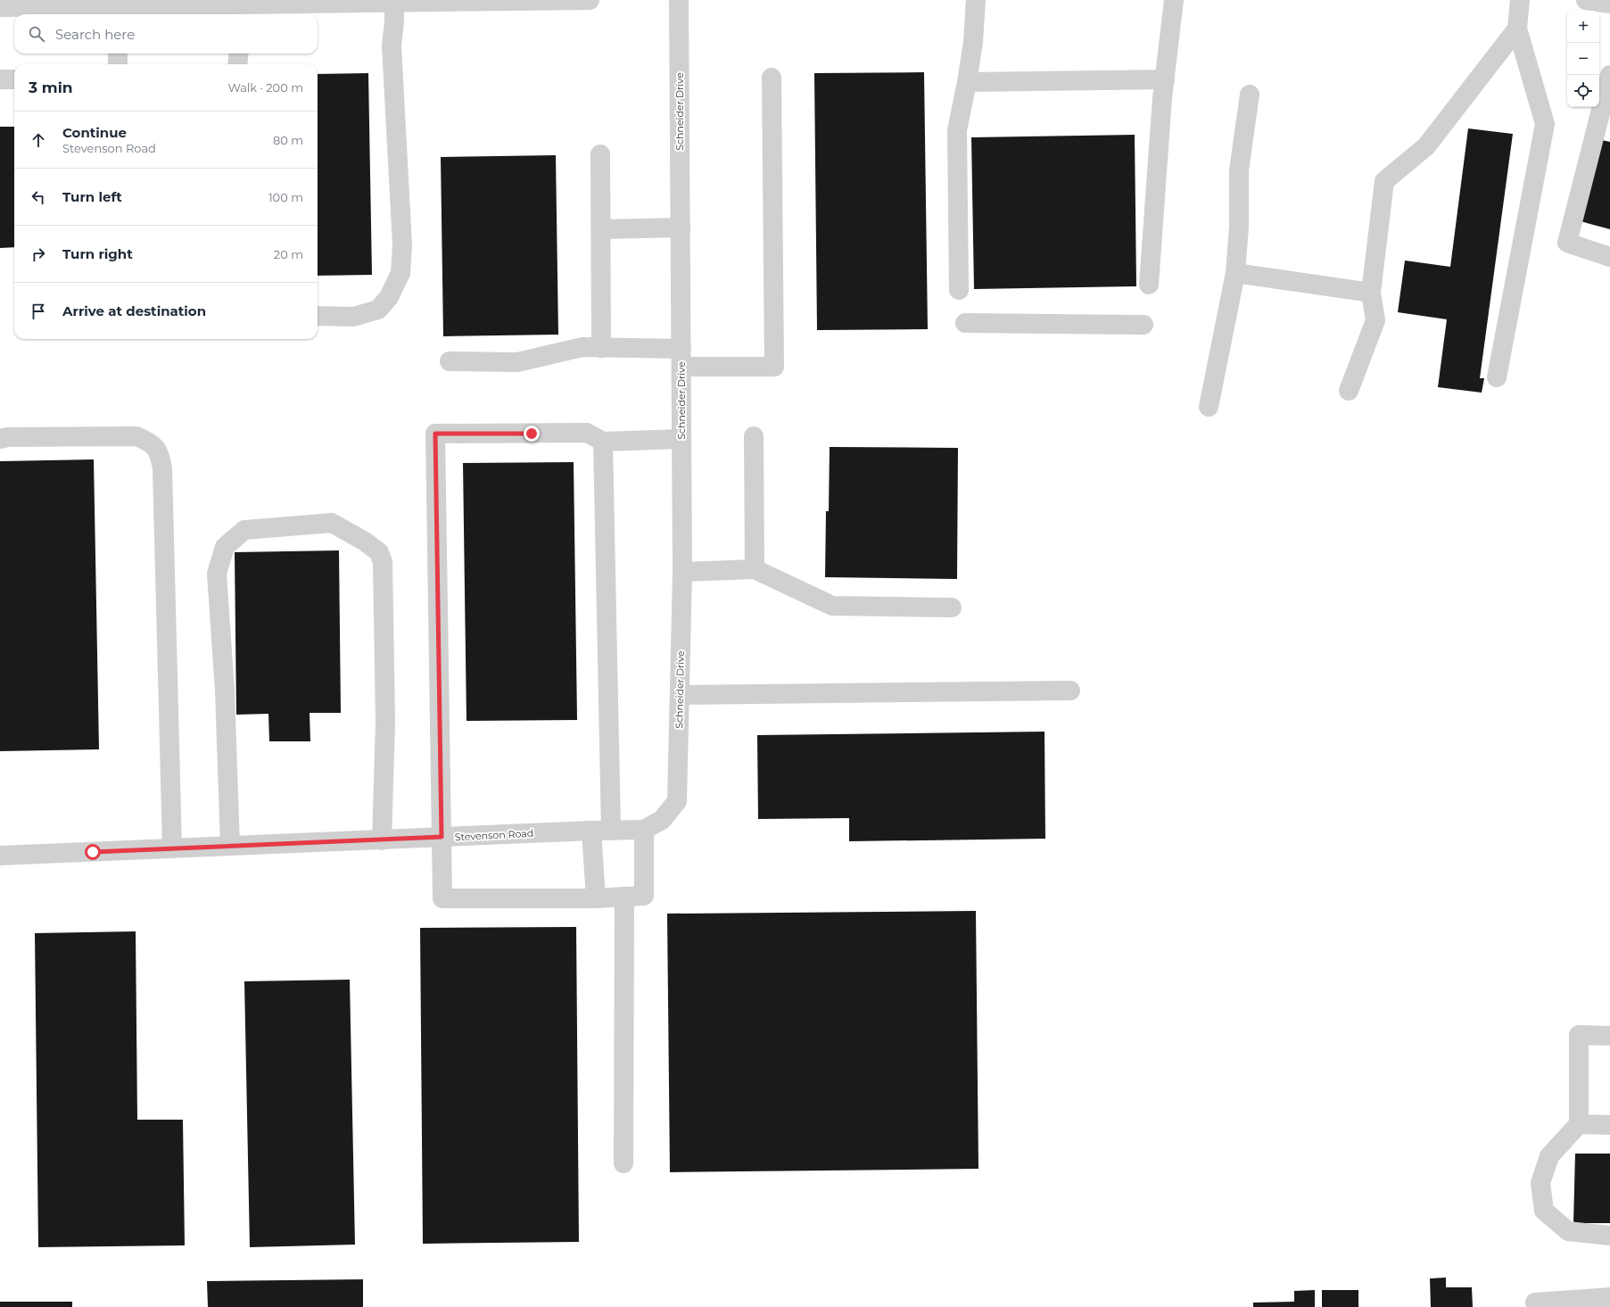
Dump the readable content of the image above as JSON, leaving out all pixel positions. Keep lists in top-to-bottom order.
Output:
{
  "streets": {
    "street": ["Schneider Drive", "Stevenson Road"]
  },
  "crossings": [
    ["Schneider Drive", "Stevenson Road"]
  ],
  "page": {
    "map_buttons": ["+", "−"],
    "search": "Search here",
    "heading": ["3 min", "Walk · 200 m"],
    "list": [
      ["Continue", "Stevenson Road", "80 m"],
      ["Turn left", "100 m"],
      ["Turn right", "20 m"],
      "Arrive at destination"
    ]
  }
}
